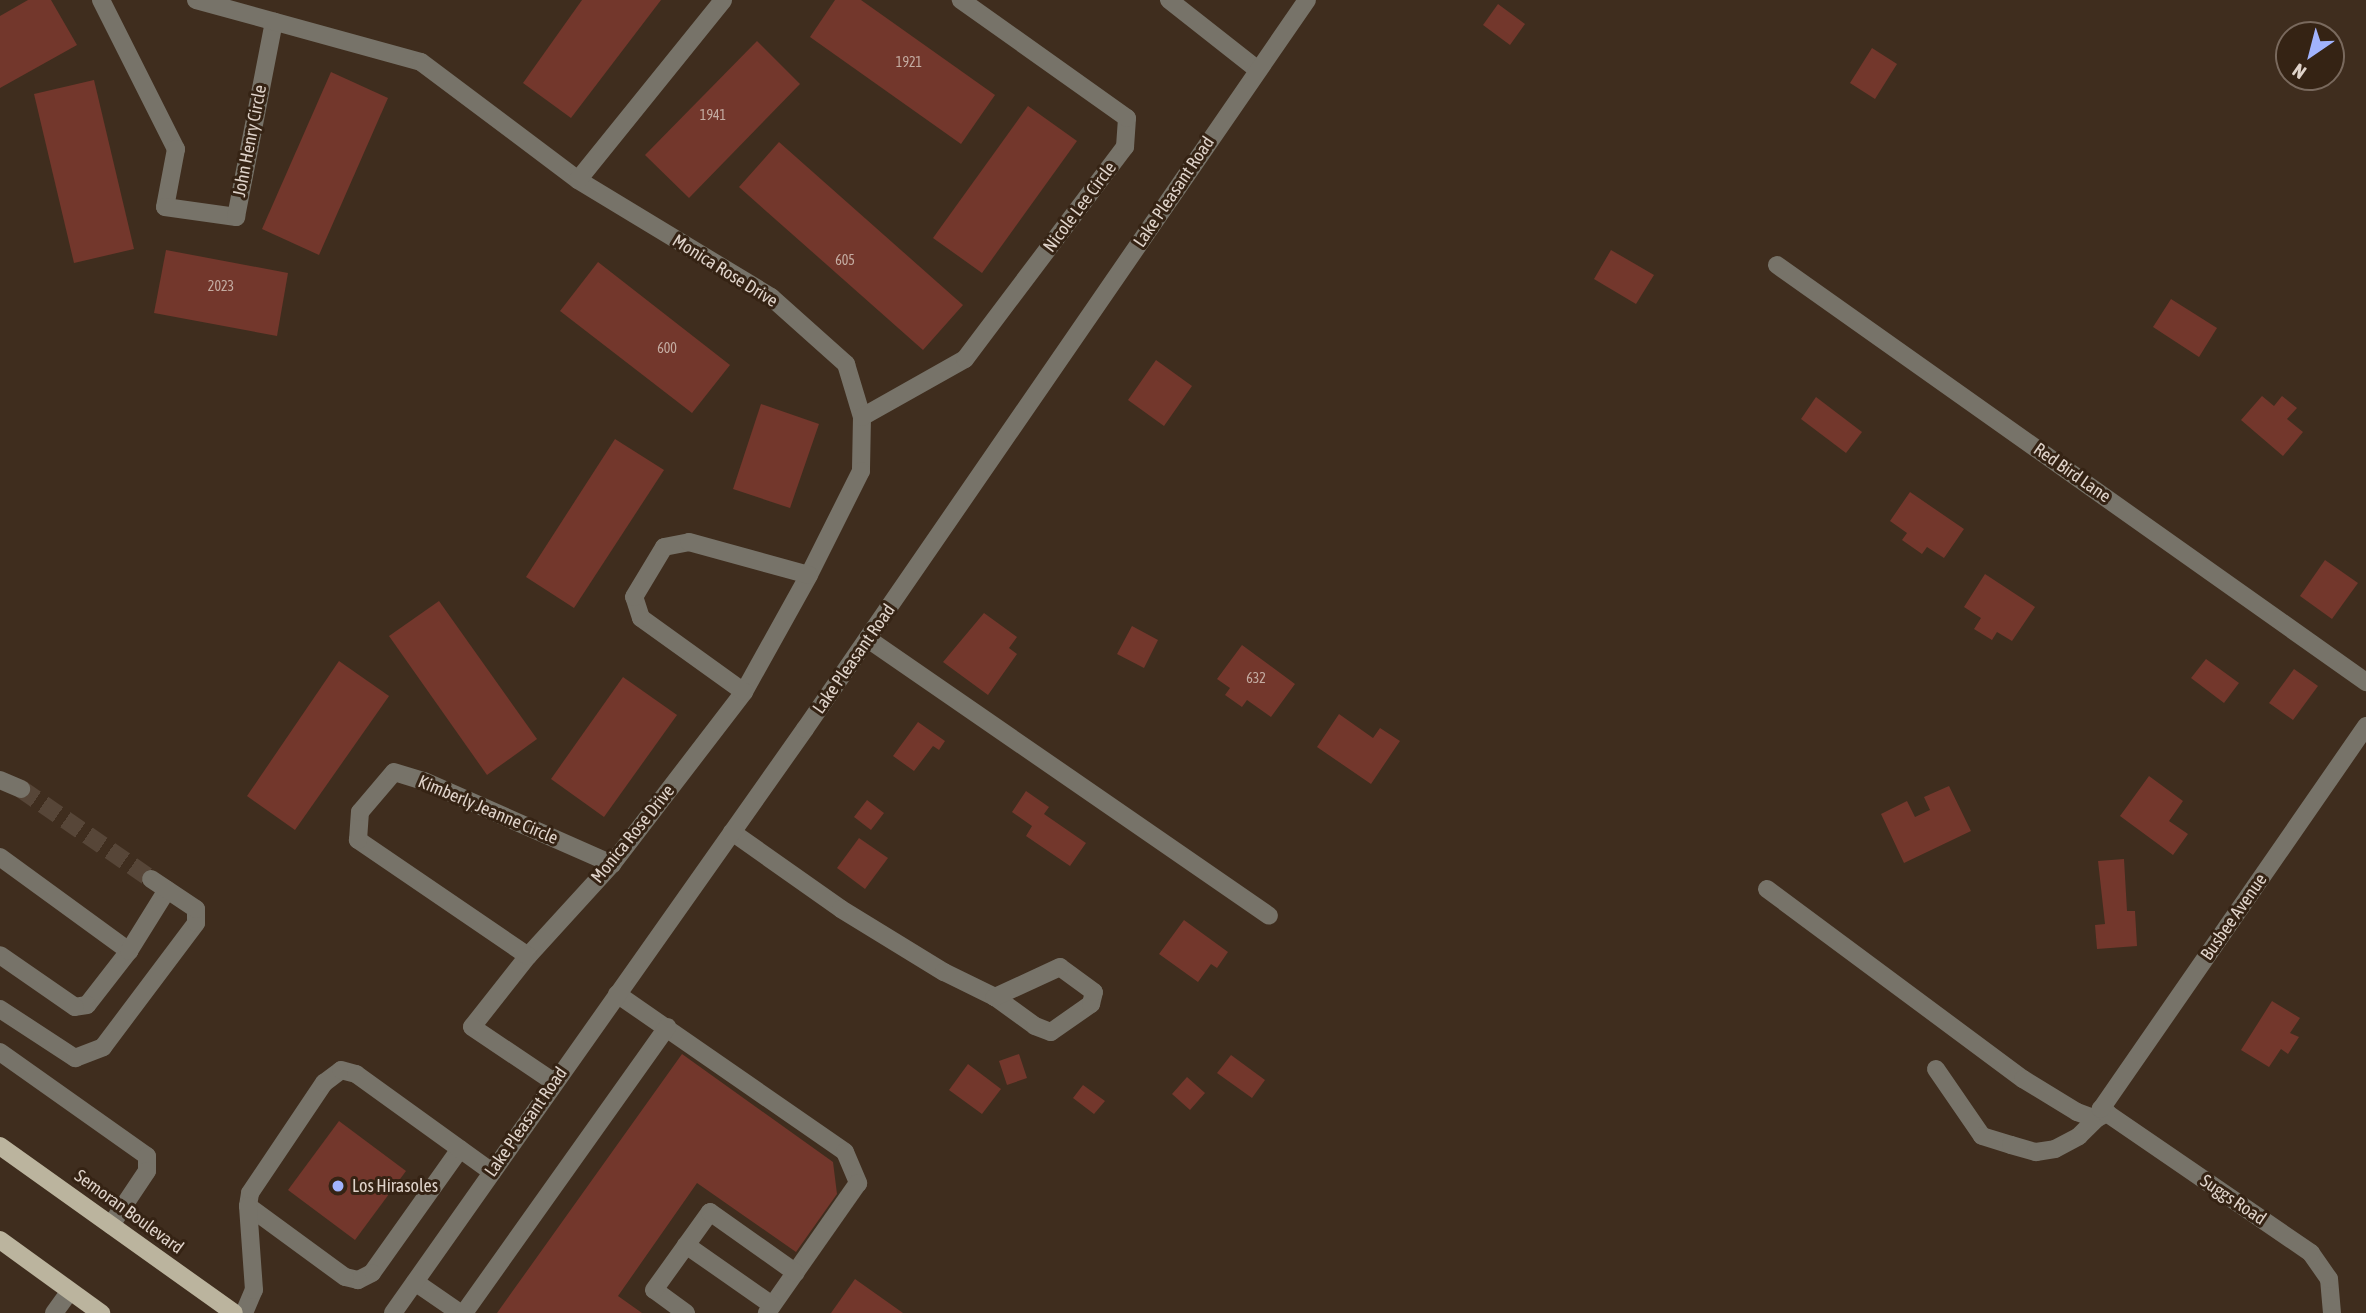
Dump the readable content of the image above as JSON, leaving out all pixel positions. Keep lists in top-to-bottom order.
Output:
{
  "streets": {
    "main road": ["Semoran Boulevard"],
    "street": [
      "John Henry Circle",
      "Lake Pleasant Road",
      "Nicole Lee Circle",
      "Monica Rose Drive",
      "Red Bird Lane",
      "Kimberly Jeanne Circle",
      "Busbee Avenue",
      "Suggs Road"
    ]
  },
  "crossings": [
    ["John Henry Circle", "Monica Rose Drive"],
    ["Lake Pleasant Road", "Monica Rose Drive"],
    ["Nicole Lee Circle", "Monica Rose Drive"],
    ["Monica Rose Drive", "Kimberly Jeanne Circle"],
    ["Busbee Avenue", "Suggs Road"]
  ],
  "places": ["Los Hirasoles"],
  "house_numbers": [
    "1921",
    "1941",
    "605",
    "2023",
    "600",
    "632"
  ],
  "north": "bottom left"
}
